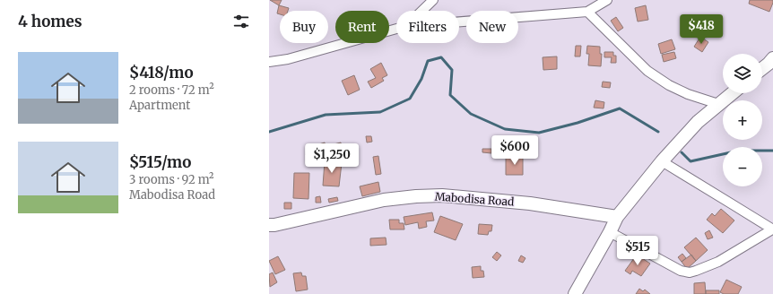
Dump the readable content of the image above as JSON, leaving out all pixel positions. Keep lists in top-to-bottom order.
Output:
{
  "streets": {
    "street": ["Mabodisa Road"]
  },
  "page": {
    "heading": "4 homes",
    "chip": [
      "Buy",
      "Rent",
      "Filters",
      "New"
    ],
    "price": [
      "$418",
      "$600",
      "$1,250",
      "$515"
    ],
    "list": [
      {
        "name": "$418/mo",
        "note": "2 rooms · 72 m² · Apartment"
      },
      {
        "name": "$515/mo",
        "note": "3 rooms · 92 m² · Mabodisa Road"
      }
    ],
    "map_buttons": ["+", "−"]
  }
}
